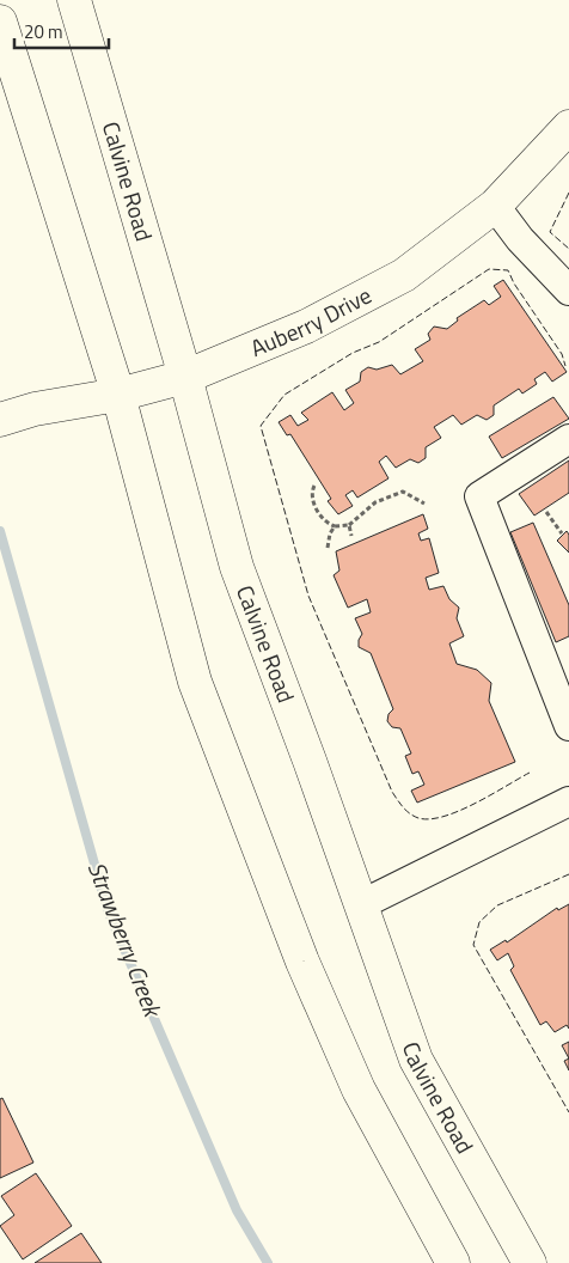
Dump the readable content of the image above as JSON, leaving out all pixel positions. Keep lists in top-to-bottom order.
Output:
{
  "streets": {
    "main road": ["Calvine Road", "Auberry Drive"]
  },
  "crossings": [
    ["Calvine Road", "Auberry Drive"]
  ],
  "water": ["Strawberry Creek"],
  "scale_bar": "20 m"
}
